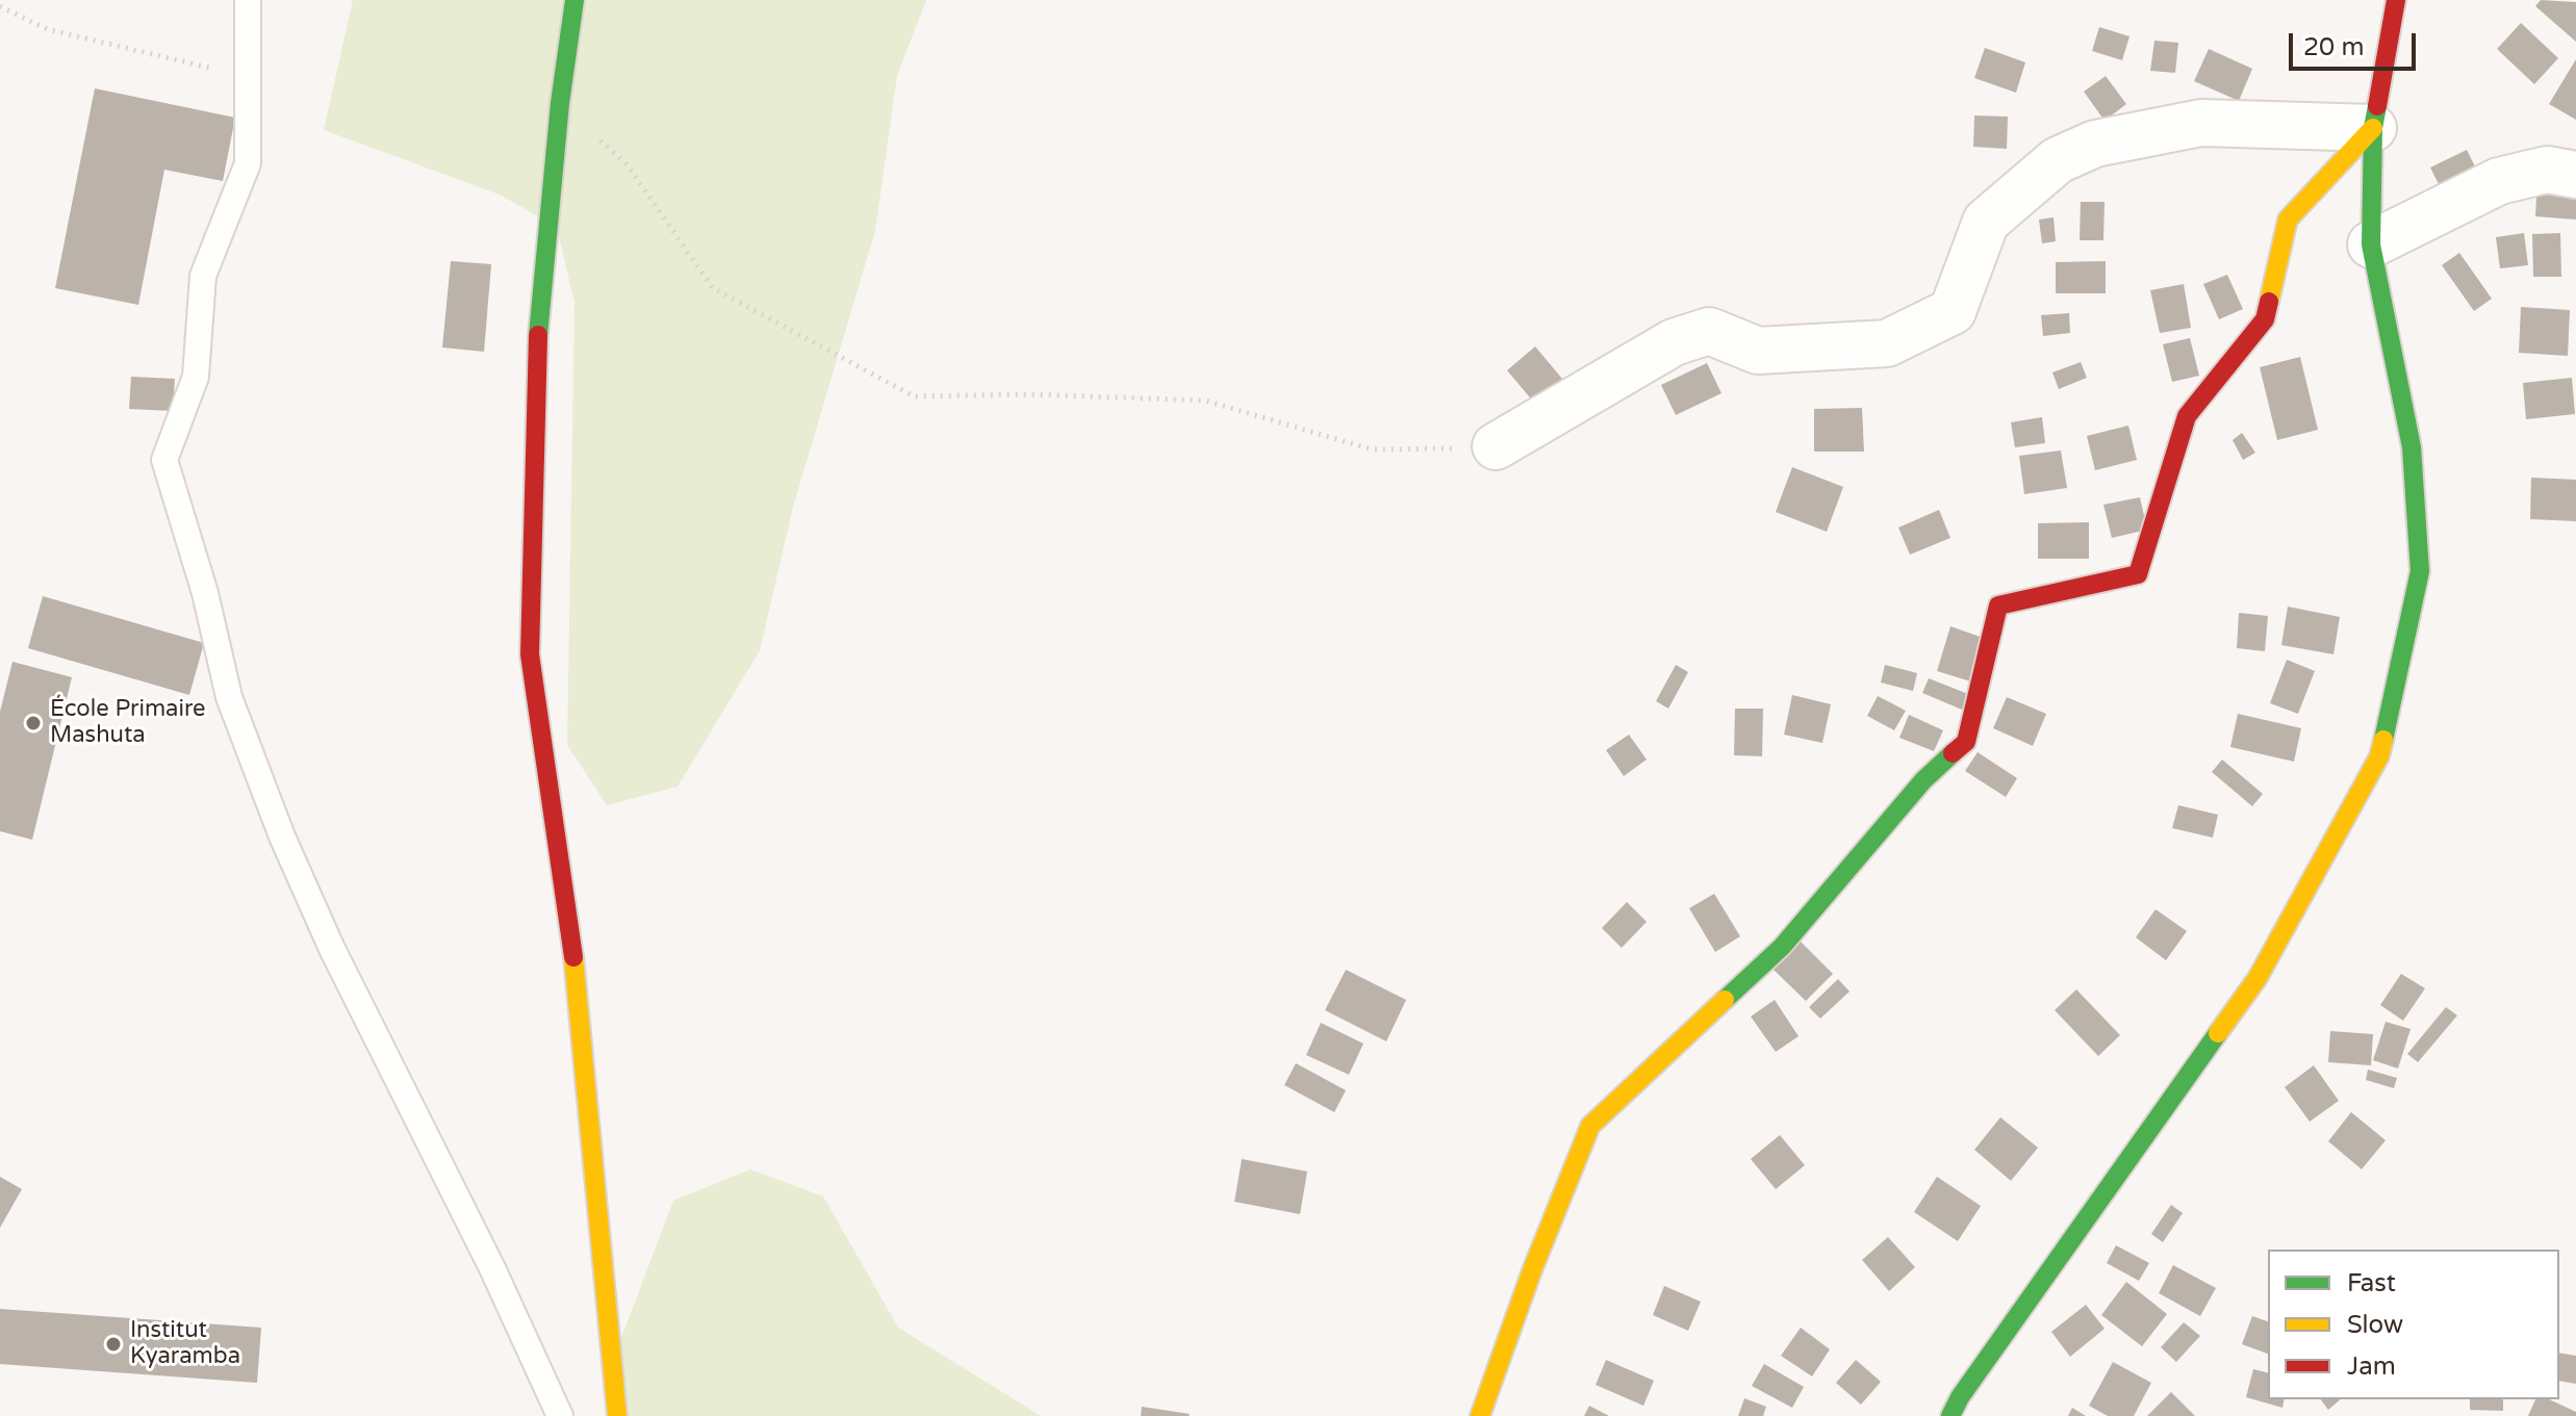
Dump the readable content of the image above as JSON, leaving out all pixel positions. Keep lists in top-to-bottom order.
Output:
{
  "places": ["École Primaire Mashuta", "Institut Kyaramba"],
  "legend": ["Fast", "Slow", "Jam"],
  "scale_bar": "20 m"
}
